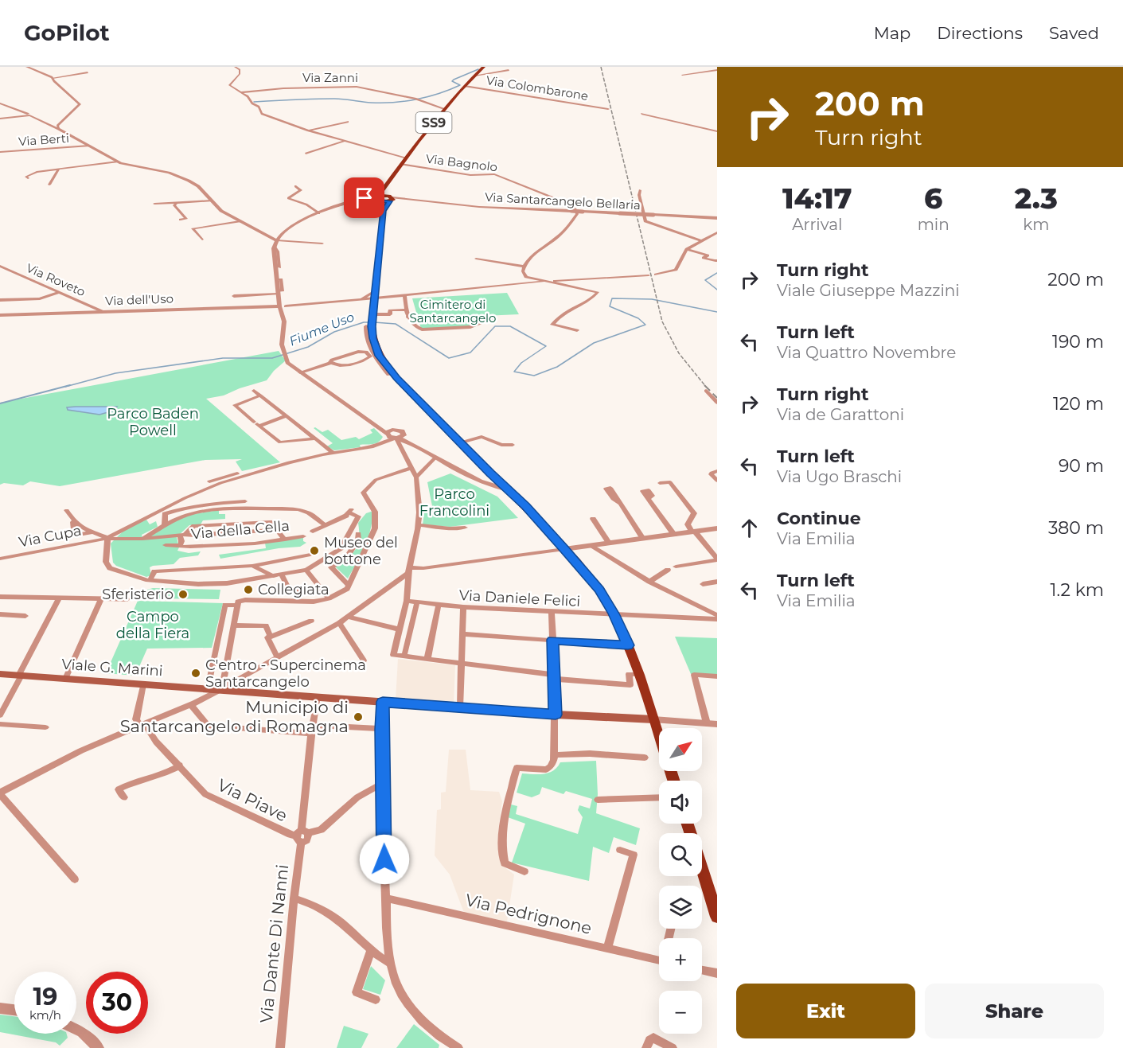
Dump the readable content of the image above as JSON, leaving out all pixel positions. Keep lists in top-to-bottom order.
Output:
{
  "streets": {
    "main road": ["SS9", "Viale G. Marini"],
    "street": [
      "Via Zanni",
      "Via Colombarone",
      "Via Berti",
      "Via Bagnolo",
      "Via Santarcangelo Bellaria",
      "Via Roveto",
      "Via dell'Uso",
      "Via della Cella",
      "Via Cupa",
      "Via Daniele Felici",
      "Via Piave",
      "Via Pedrignone",
      "Via Dante Di Nanni"
    ]
  },
  "crossings": [
    ["Via Zanni", "SS9"],
    ["Via Colombarone", "SS9"],
    ["SS9", "Via Bagnolo"],
    ["Via Roveto", "Via dell'Uso"],
    ["Viale G. Marini", "Via Dante Di Nanni"],
    ["Via Piave", "Via Dante Di Nanni"]
  ],
  "water": ["Fiume Uso"],
  "parks": [
    "Cimitero di Santarcangelo",
    "Parco Baden Powell",
    "Parco Francolini",
    "Campo della Fiera"
  ],
  "places": [
    "Museo del bottone",
    "Collegiata",
    "Sferisterio",
    "C'entro - Supercinema Santarcangelo",
    "Municipio di Santarcangelo di Romagna"
  ],
  "north": "top right",
  "page": {
    "header": "GoPilot",
    "nav": ["Map", "Directions", "Saved"],
    "turn": ["200 m", "Turn right"],
    "eta": [
      "14:17",
      "Arrival",
      "6",
      "min",
      "2.3",
      "km"
    ],
    "list": [
      {
        "name": "Turn right",
        "note": "Viale Giuseppe Mazzini",
        "value": "200 m"
      },
      {
        "name": "Turn left",
        "note": "Via Quattro Novembre",
        "value": "190 m"
      },
      {
        "name": "Turn right",
        "note": "Via de Garattoni",
        "value": "120 m"
      },
      {
        "name": "Turn left",
        "note": "Via Ugo Braschi",
        "value": "90 m"
      },
      {
        "name": "Continue",
        "note": "Via Emilia",
        "value": "380 m"
      },
      {
        "name": "Turn left",
        "note": "Via Emilia",
        "value": "1.2 km"
      }
    ],
    "map_buttons": ["+", "−"],
    "speed": "19 km/h",
    "limit": "30",
    "buttons": ["Exit", "Share"]
  }
}
